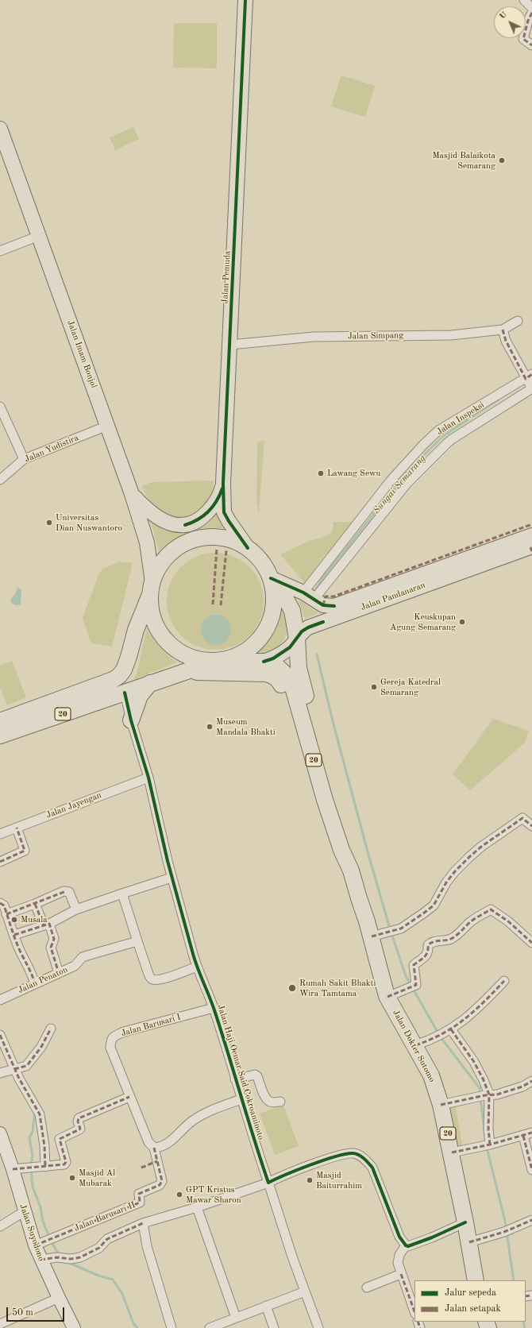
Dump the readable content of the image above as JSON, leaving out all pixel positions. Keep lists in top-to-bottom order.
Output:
{
  "streets": {
    "highway": ["20", "Jalan Dokter Sutomo"],
    "main road": ["Jalan Pemuda", "Jalan Imam Bonjol", "Jalan Pandanaran"],
    "street": [
      "Jalan Simpang",
      "Jalan Inspeksi",
      "Jalan Yudistira",
      "Jalan Jayengan",
      "Jalan Penaton",
      "Jalan Barusari I",
      "Jalan Haji Oemar Said Cokroaminoto",
      "Jalan Barusari II",
      "Jalan Suyodono"
    ]
  },
  "crossings": [
    ["Jalan Pemuda", "Jalan Simpang"],
    ["Jalan Pemuda", "20"],
    ["Jalan Imam Bonjol", "Jalan Yudistira"],
    ["Jalan Imam Bonjol", "20"],
    ["Jalan Inspeksi", "Jalan Pandanaran"],
    ["Jalan Pandanaran", "20"],
    ["Jalan Pandanaran", "Jalan Dokter Sutomo"],
    ["20", "Jalan Dokter Sutomo"],
    ["20", "Jalan Haji Oemar Said Cokroaminoto"],
    ["Jalan Jayengan", "Jalan Haji Oemar Said Cokroaminoto"],
    ["Jalan Barusari I", "Jalan Haji Oemar Said Cokroaminoto"],
    ["Jalan Barusari I", "Jalan Barusari II"],
    ["Jalan Barusari II", "Jalan Suyodono"]
  ],
  "water": ["Sungai Semarang"],
  "places": [
    "Masjid Balaikota Semarang",
    "Lawang Sewu",
    "Universitas Dian Nuswantoro",
    "Keuskupan Agung Semarang",
    "Gereja Katedral Semarang",
    "Museum Mandala Bhakti",
    "Musala",
    "Rumah Sakit Bhakti Wira Tamtama",
    "Masjid Al Mubarak",
    "Masjid Baiturrahim",
    "GPT Kristus Mawar Sharon"
  ],
  "legend": ["Jalur sepeda", "Jalan setapak"],
  "scale_bar": "50 m",
  "north": "top left"
}
